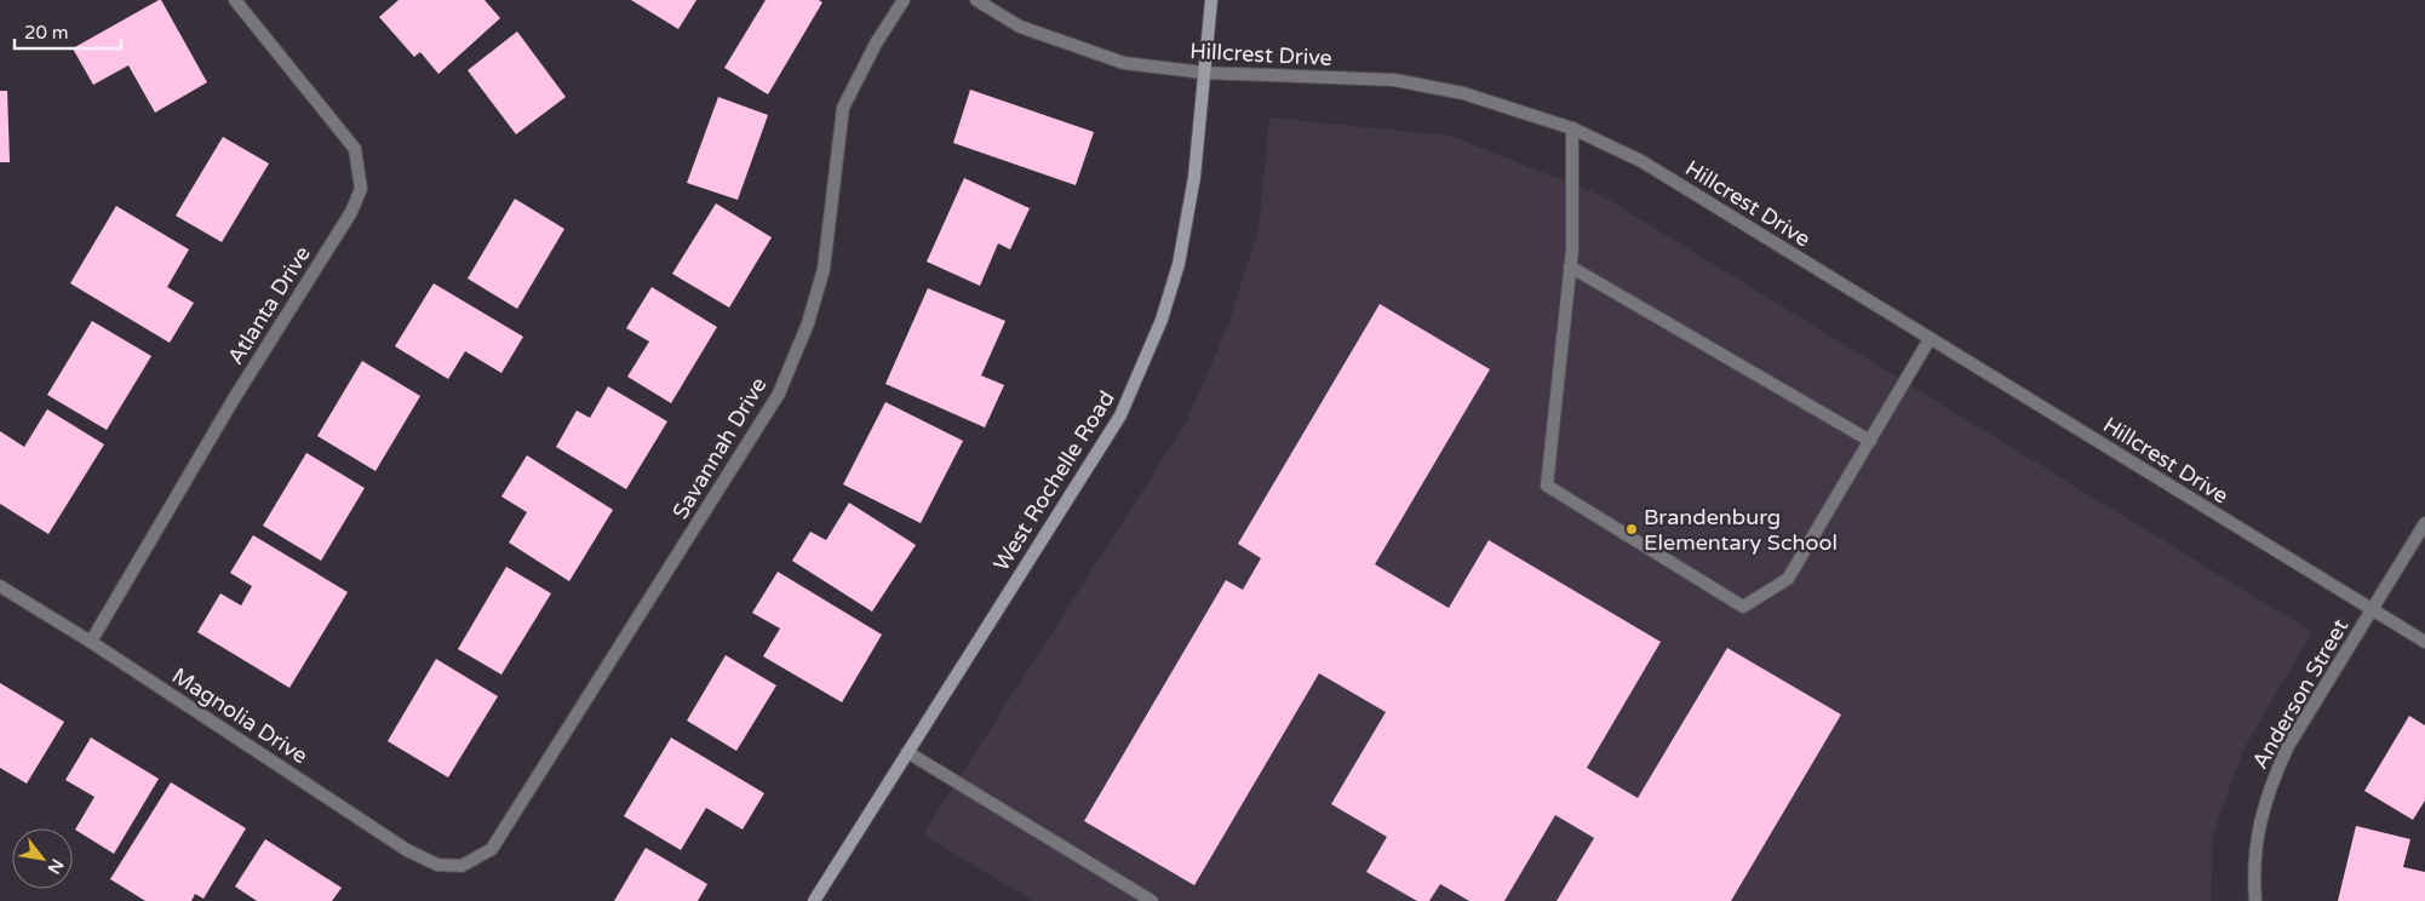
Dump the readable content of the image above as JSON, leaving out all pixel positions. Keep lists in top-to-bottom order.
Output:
{
  "streets": {
    "main road": ["West Rochelle Road"],
    "street": [
      "Hillcrest Drive",
      "Atlanta Drive",
      "Savannah Drive",
      "Anderson Street",
      "Magnolia Drive"
    ]
  },
  "crossings": [
    ["Hillcrest Drive", "West Rochelle Road"],
    ["Hillcrest Drive", "Anderson Street"],
    ["Atlanta Drive", "Magnolia Drive"],
    ["Savannah Drive", "Magnolia Drive"]
  ],
  "places": ["Brandenburg Elementary School"],
  "scale_bar": "20 m",
  "north": "bottom right"
}
